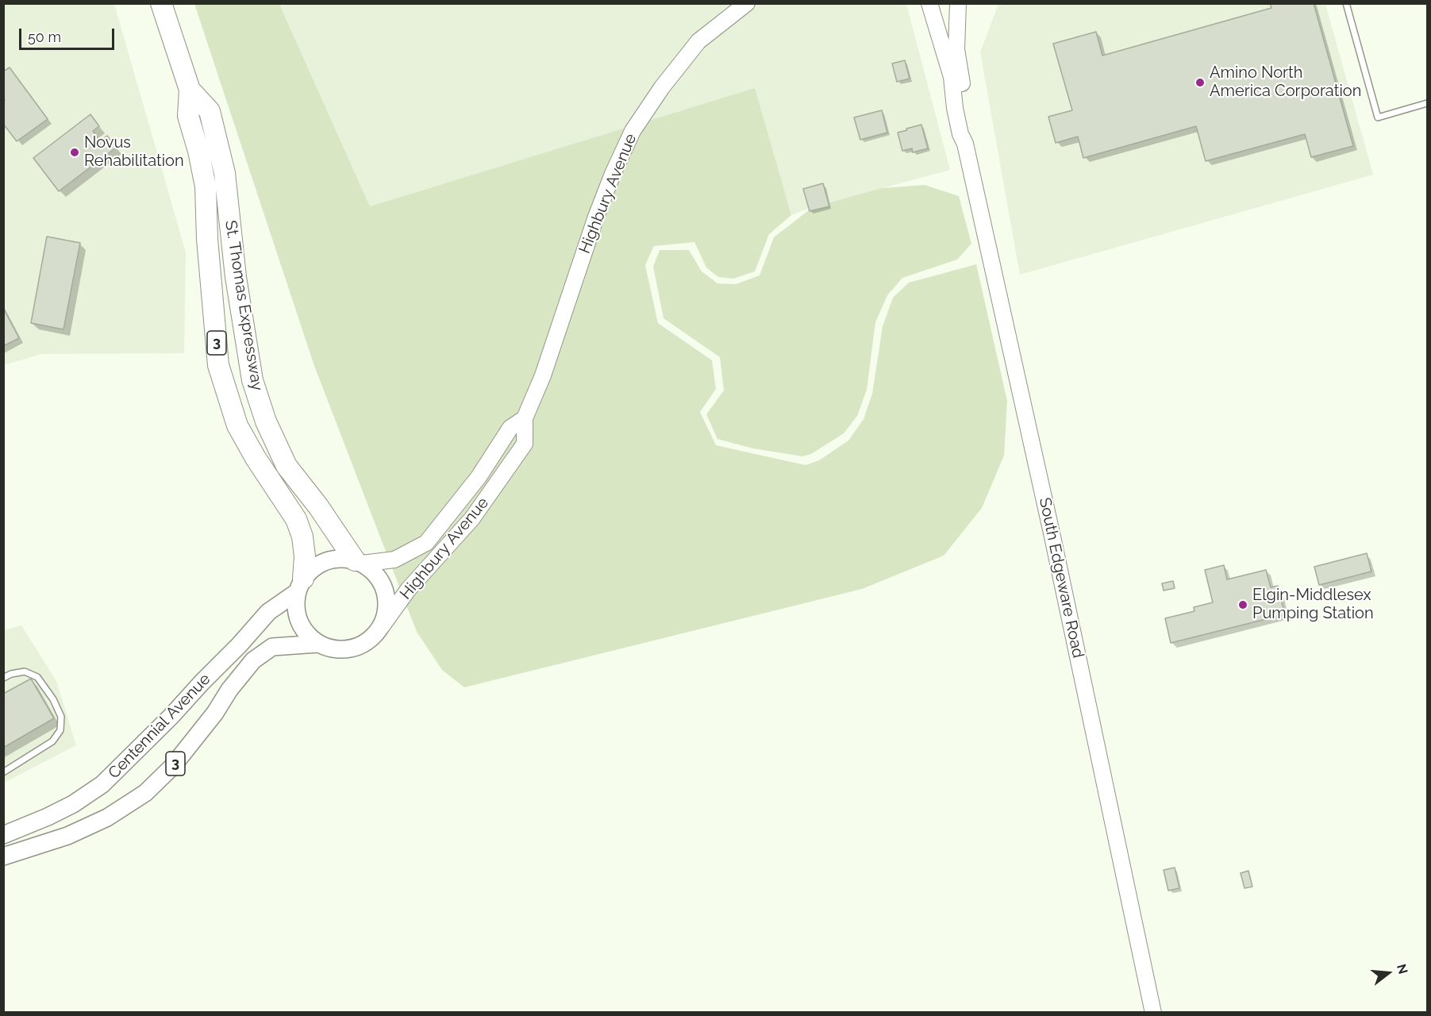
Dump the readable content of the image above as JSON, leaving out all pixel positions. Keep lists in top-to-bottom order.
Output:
{
  "streets": {
    "highway": ["St. Thomas Expressway", "3"],
    "main road": ["Highbury Avenue", "South Edgeware Road", "Centennial Avenue"]
  },
  "crossings": [
    ["Highbury Avenue", "St. Thomas Expressway"],
    ["Highbury Avenue", "Centennial Avenue"],
    ["St. Thomas Expressway", "Centennial Avenue"]
  ],
  "places": ["Amino North America Corporation", "Novus Rehabilitation", "Elgin-Middlesex Pumping Station"],
  "scale_bar": "50 m",
  "north": "right"
}
